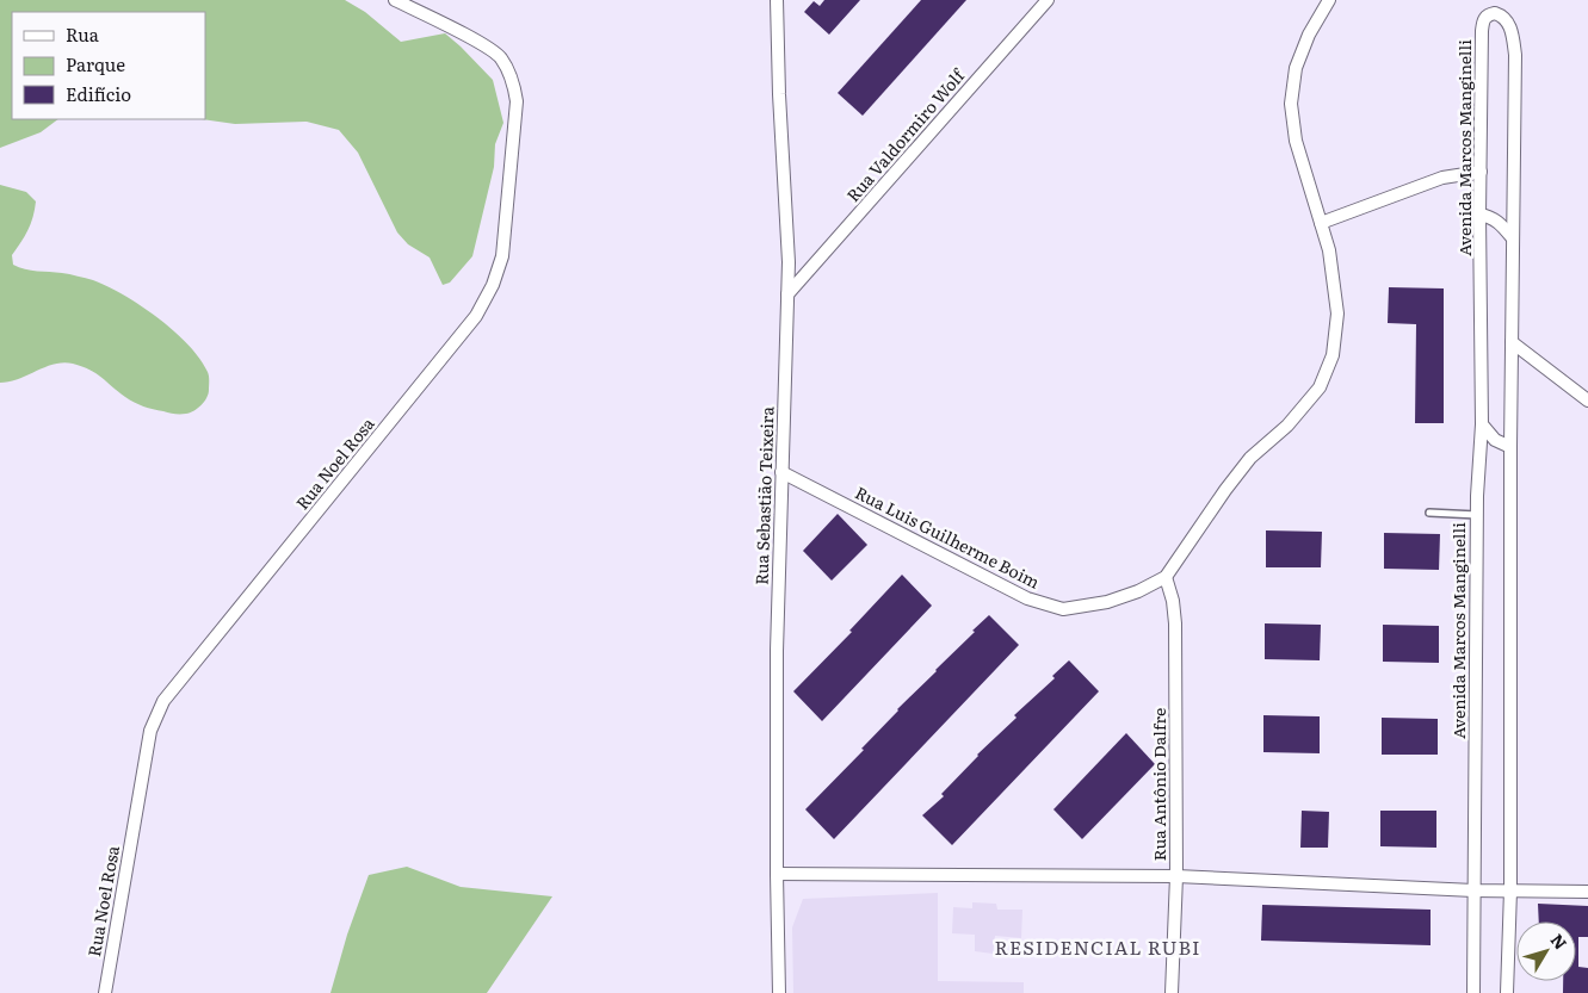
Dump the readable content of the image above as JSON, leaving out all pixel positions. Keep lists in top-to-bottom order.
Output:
{
  "streets": {
    "street": [
      "Rua Valdormiro Wolf",
      "Avenida Marcos Manginelli",
      "Rua Noel Rosa",
      "Rua Sebastião Teixeira",
      "Rua Luis Guilherme Boim",
      "Rua Antônio Dalfre"
    ]
  },
  "crossings": [
    ["Rua Valdormiro Wolf", "Rua Sebastião Teixeira"],
    ["Rua Sebastião Teixeira", "Rua Luis Guilherme Boim"],
    ["Rua Luis Guilherme Boim", "Rua Antônio Dalfre"]
  ],
  "districts": ["RESIDENCIAL RUBI"],
  "legend": ["Rua", "Parque", "Edifício"],
  "north": "top right"
}
